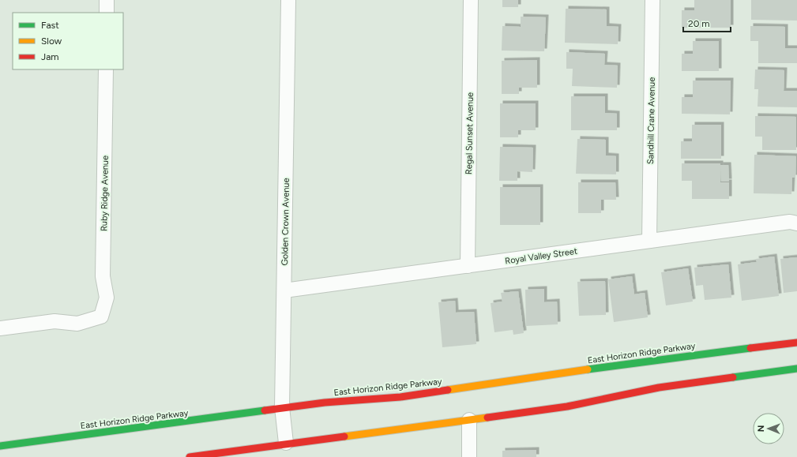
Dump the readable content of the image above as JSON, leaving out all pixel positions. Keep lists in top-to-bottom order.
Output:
{
  "streets": {
    "main road": ["East Horizon Ridge Parkway"],
    "street": [
      "Sandhill Crane Avenue",
      "Regal Sunset Avenue",
      "Ruby Ridge Avenue",
      "Golden Crown Avenue",
      "Royal Valley Street"
    ]
  },
  "crossings": [
    ["Sandhill Crane Avenue", "Royal Valley Street"],
    ["Regal Sunset Avenue", "Royal Valley Street"],
    ["Golden Crown Avenue", "Royal Valley Street"],
    ["Golden Crown Avenue", "East Horizon Ridge Parkway"]
  ],
  "legend": ["Fast", "Slow", "Jam"],
  "scale_bar": "20 m",
  "north": "left"
}
